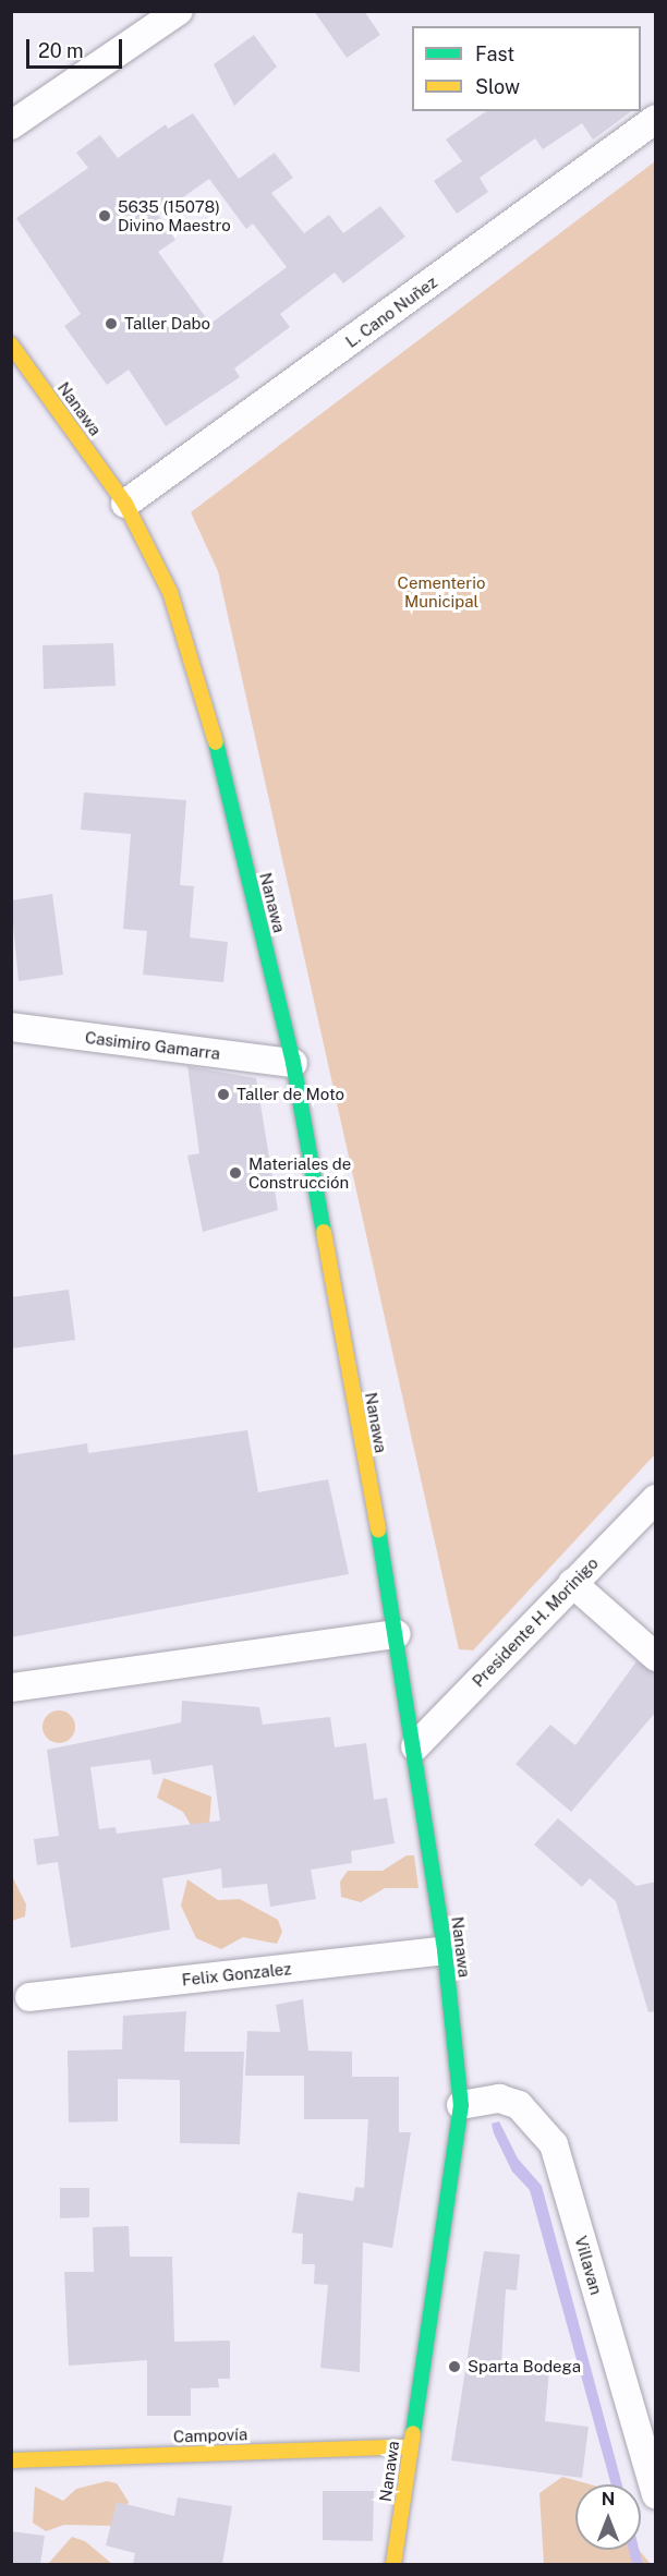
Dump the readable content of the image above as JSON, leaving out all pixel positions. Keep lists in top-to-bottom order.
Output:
{
  "streets": {
    "street": [
      "L. Cano Nuñez",
      "Nanawa",
      "Casimiro Gamarra",
      "Presidente H. Morinigo",
      "Felix Gonzalez",
      "Villavan",
      "Campovía"
    ]
  },
  "crossings": [
    ["L. Cano Nuñez", "Nanawa"],
    ["Nanawa", "Casimiro Gamarra"],
    ["Nanawa", "Presidente H. Morinigo"],
    ["Nanawa", "Felix Gonzalez"],
    ["Nanawa", "Villavan"],
    ["Nanawa", "Campovía"]
  ],
  "parks": ["Cementerio Municipal"],
  "places": [
    "5635 (15078) Divino Maestro",
    "Taller Dabo",
    "Taller de Moto",
    "Materiales de Construcción",
    "Sparta Bodega"
  ],
  "legend": ["Fast", "Slow"],
  "scale_bar": "20 m",
  "north": "top"
}
